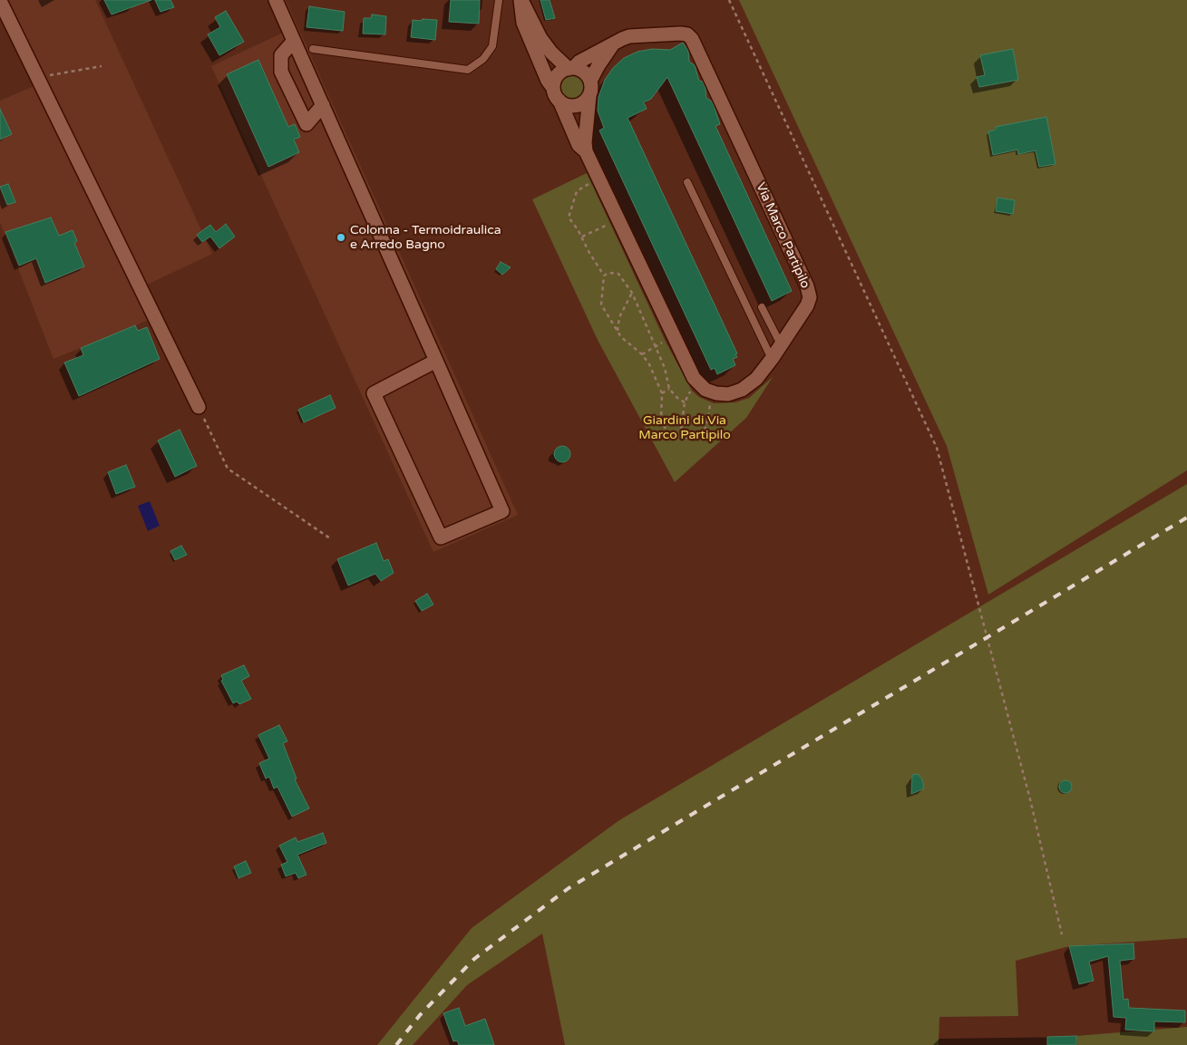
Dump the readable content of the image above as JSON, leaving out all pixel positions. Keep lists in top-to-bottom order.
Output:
{
  "streets": {
    "street": ["Via Marco Partipilo"]
  },
  "parks": ["Giardini di Via Marco Partipilo"],
  "places": ["Colonna - Termoidraulica e Arredo Bagno"]
}
